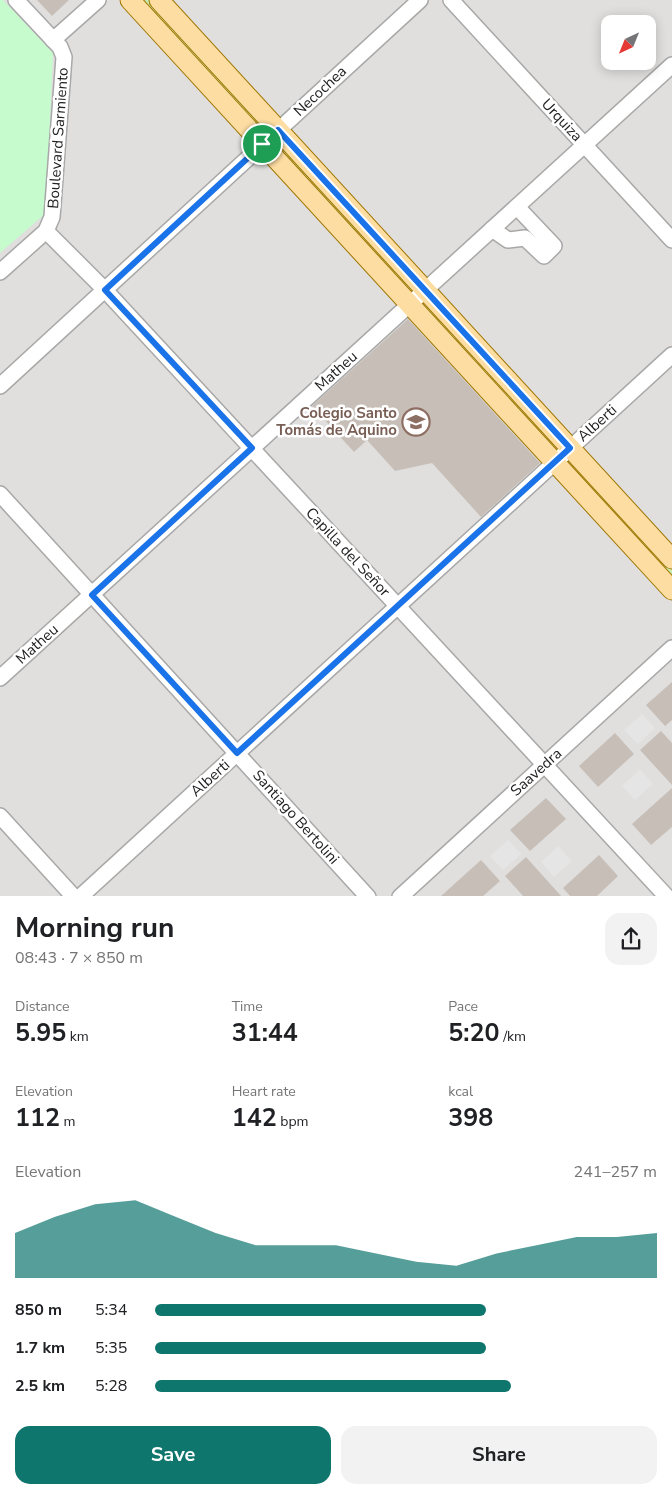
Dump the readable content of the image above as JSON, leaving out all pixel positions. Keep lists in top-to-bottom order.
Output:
{
  "streets": {
    "street": [
      "Necochea",
      "Urquiza",
      "Boulevard Sarmiento",
      "Matheu",
      "Alberti",
      "Capilla del Señor",
      "Saavedra",
      "Santiago Bertolini"
    ]
  },
  "crossings": [
    ["Necochea", "Capilla del Señor"],
    ["Urquiza", "Matheu"],
    ["Boulevard Sarmiento", "Capilla del Señor"],
    ["Matheu", "Capilla del Señor"],
    ["Matheu", "Santiago Bertolini"],
    ["Alberti", "Capilla del Señor"],
    ["Alberti", "Santiago Bertolini"],
    ["Capilla del Señor", "Saavedra"]
  ],
  "places": {
    "school or university": ["Colegio Santo Tomás de Aquino"]
  },
  "north": "bottom left",
  "page": {
    "heading": ["Morning run", "08:43 · 7 × 850 m"],
    "stats": [
      ["Distance", "5.95 km"],
      ["Time", "31:44"],
      ["Pace", "5:20 /km"],
      ["Elevation", "112 m"],
      ["Heart rate", "142 bpm"],
      ["kcal", "398"]
    ],
    "chart": ["Elevation", "241–257 m"],
    "list": [
      {
        "name": "850 m",
        "note": "5:34"
      },
      {
        "name": "1.7 km",
        "note": "5:35"
      },
      {
        "name": "2.5 km",
        "note": "5:28"
      }
    ],
    "buttons": ["Save", "Share"]
  }
}
